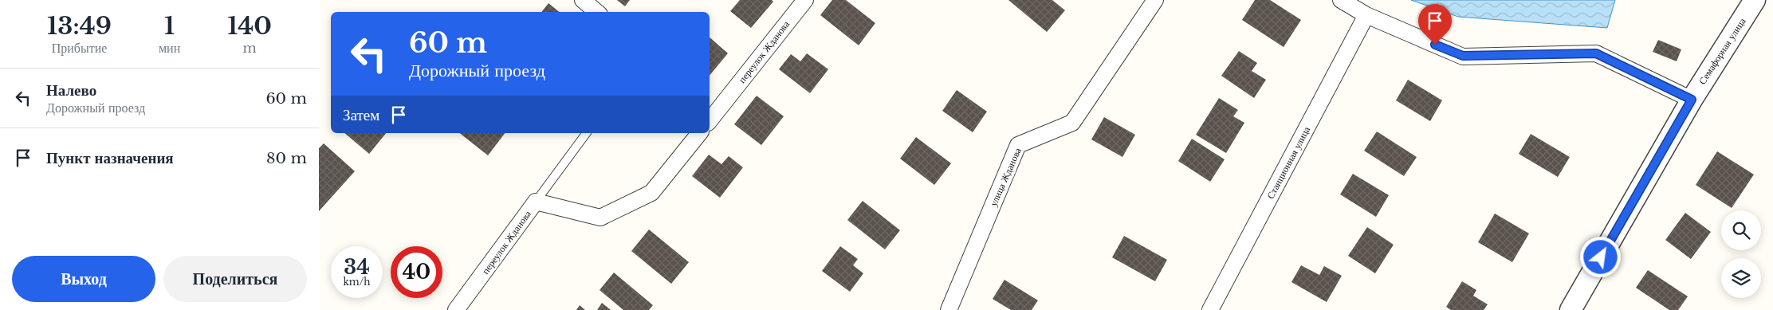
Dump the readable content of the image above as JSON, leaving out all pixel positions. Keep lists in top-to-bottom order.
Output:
{
  "streets": {
    "street": [
      "Семафорная улица",
      "переулок Жданова",
      "Станционная улица",
      "улица Жданова"
    ]
  },
  "page": {
    "eta": [
      "13:49",
      "Прибытие",
      "1",
      "мин",
      "140",
      "m"
    ],
    "turn": ["60 m", "Дорожный проезд"],
    "list": [
      {
        "name": "Налево",
        "note": "Дорожный проезд",
        "value": "60 m"
      },
      {
        "name": "Пункт назначения",
        "value": "80 m"
      }
    ],
    "then": "Затем",
    "speed": "34 km/h",
    "limit": "40",
    "buttons": ["Выход", "Поделиться"]
  }
}
